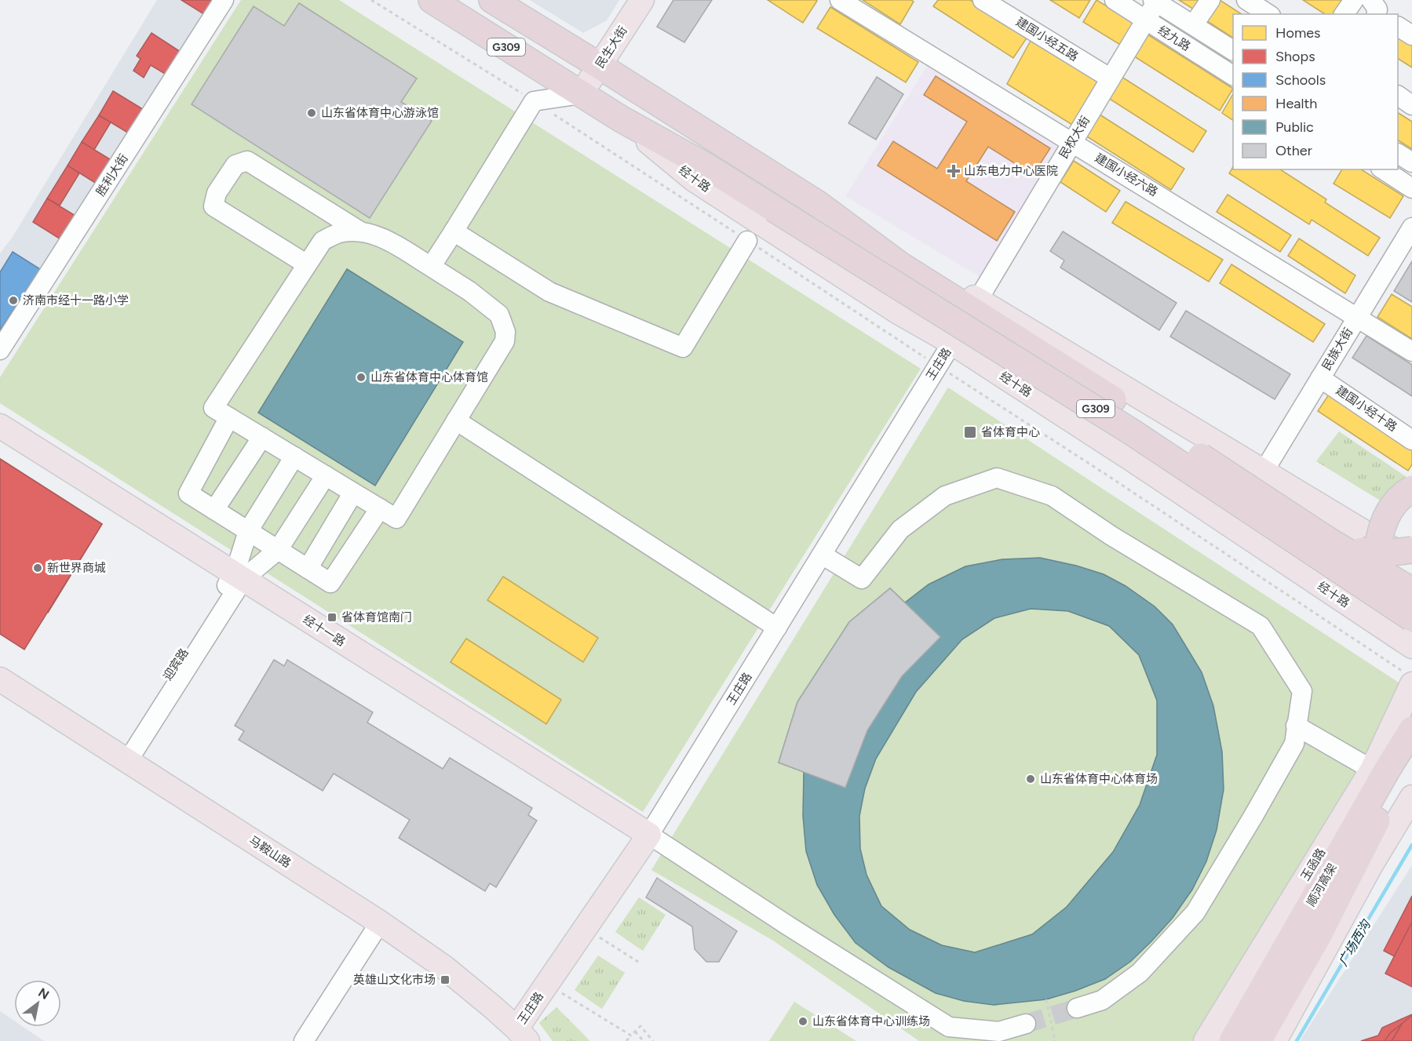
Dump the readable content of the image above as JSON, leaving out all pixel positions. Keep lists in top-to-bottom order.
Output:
{
  "streets": {
    "highway": ["G309", "经十路", "顺河高架"],
    "main road": [
      "民生大街",
      "王庄路",
      "经十一路",
      "马鞍山路",
      "玉函路"
    ],
    "street": [
      "经九路",
      "建国小经五路",
      "民权大街",
      "胜利大街",
      "建国小经六路",
      "民族大街",
      "建国小经十路",
      "迎宾路"
    ]
  },
  "crossings": [
    ["经九路", "民权大街"],
    ["建国小经五路", "民权大街"],
    ["G309", "民生大街"],
    ["G309", "经十路"],
    ["民生大街", "经十路"],
    ["民权大街", "建国小经六路"],
    ["建国小经六路", "民族大街"],
    ["经十路", "王庄路"],
    ["民族大街", "建国小经十路"],
    ["王庄路", "经十一路"],
    ["王庄路", "马鞍山路"],
    ["经十一路", "迎宾路"],
    ["迎宾路", "马鞍山路"]
  ],
  "water": ["广场西沟"],
  "places": {
    "other": [
      "山东省体育中心游泳馆",
      "济南市经十一路小学",
      "山东省体育中心体育馆",
      "新世界商城",
      "山东省体育中心体育场",
      "山东省体育中心训练场"
    ],
    "health": ["山东电力中心医院"],
    "transit": ["省体育中心", "省体育馆南门", "英雄山文化市场"]
  },
  "legend": [
    "Homes",
    "Shops",
    "Schools",
    "Health",
    "Public",
    "Other"
  ],
  "north": "top right"
}
